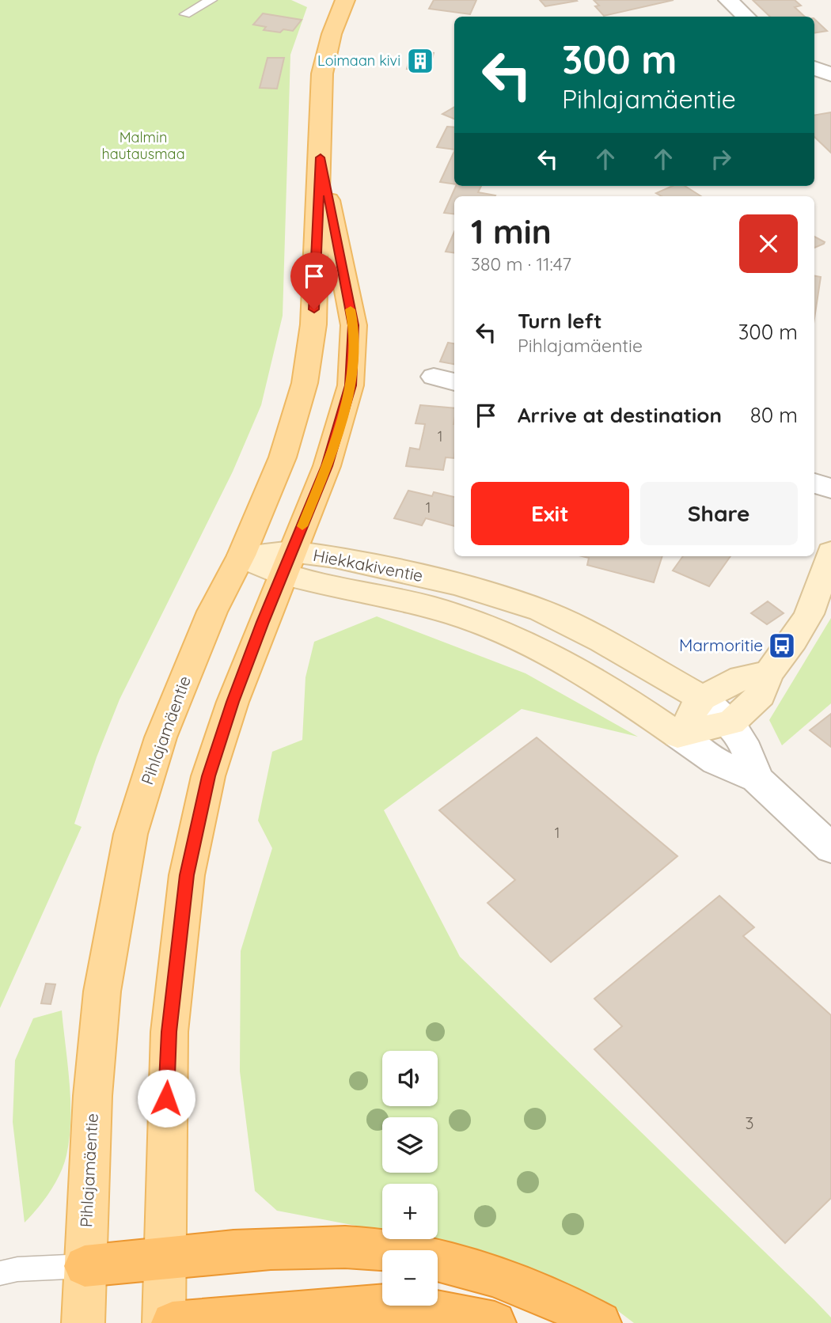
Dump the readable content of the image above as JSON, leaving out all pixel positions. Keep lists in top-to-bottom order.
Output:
{
  "streets": {
    "main road": ["Pihlajamäentie"],
    "street": ["Hiekkakiventie"]
  },
  "crossings": [
    ["Hiekkakiventie", "Pihlajamäentie"]
  ],
  "parks": ["Malmin hautausmaa"],
  "places": {
    "building": ["Loimaan kivi"],
    "bus stop": ["Marmoritie"]
  },
  "house_numbers": [
    "1",
    "1",
    "1",
    "3"
  ],
  "page": {
    "turn": ["300 m", "Pihlajamäentie"],
    "heading": ["1 min", "380 m · 11:47"],
    "list": [
      {
        "name": "Turn left",
        "note": "Pihlajamäentie",
        "value": "300 m"
      },
      {
        "name": "Arrive at destination",
        "value": "80 m"
      }
    ],
    "buttons": ["Exit", "Share"],
    "map_buttons": ["+", "−"]
  }
}
